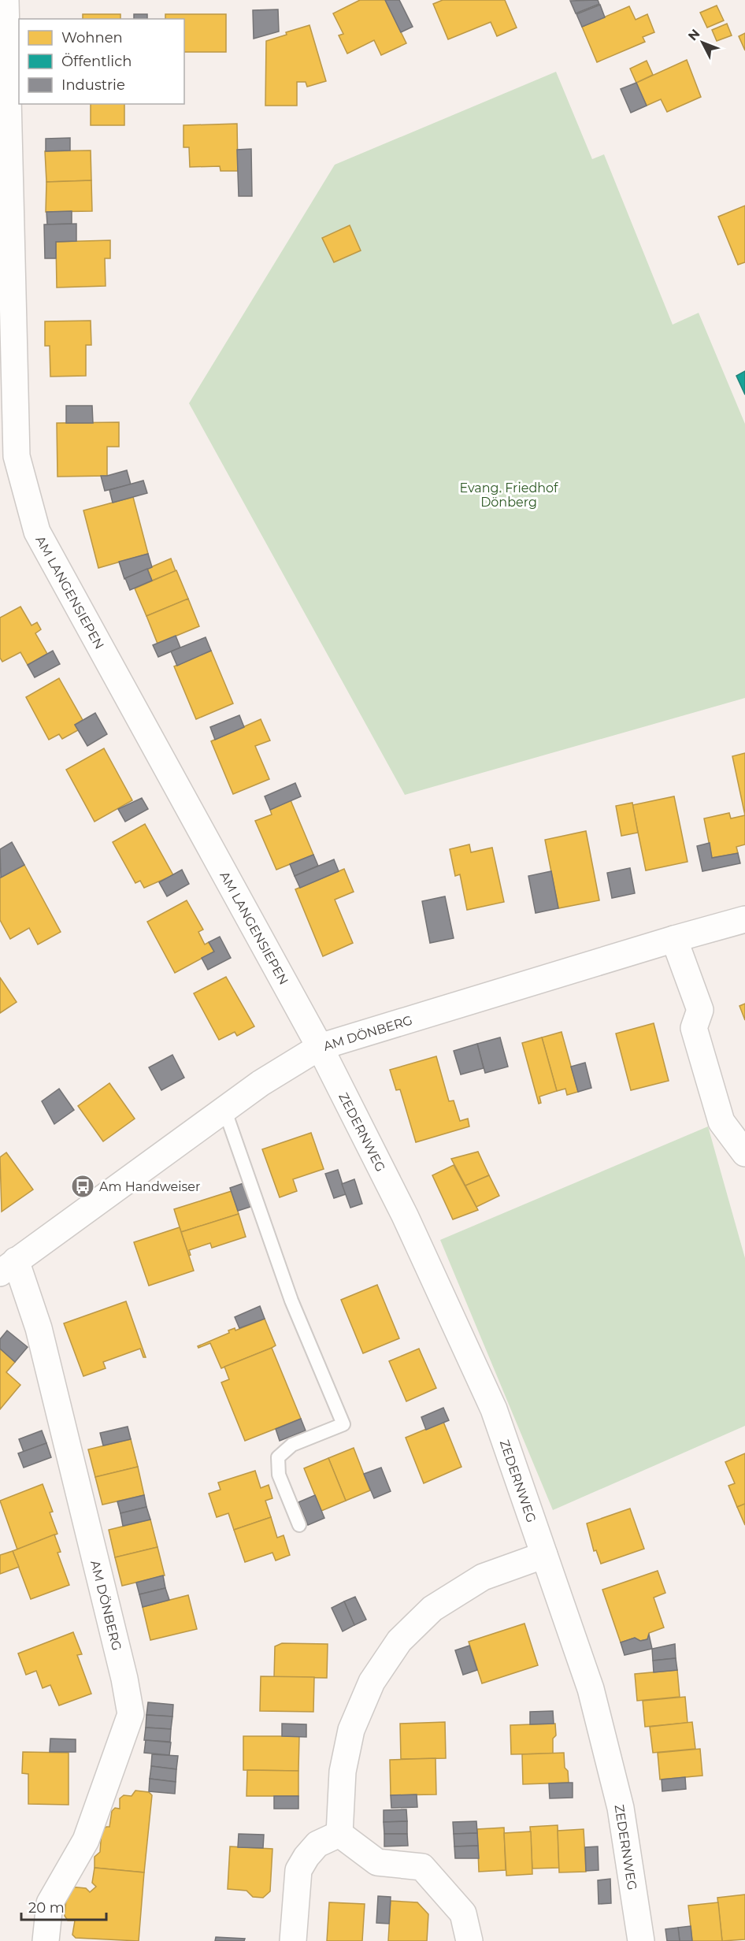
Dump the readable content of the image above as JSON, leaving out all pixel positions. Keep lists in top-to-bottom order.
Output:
{
  "streets": {
    "street": ["AM LANGENSIEPEN", "AM DÖNBERG", "ZEDERNWEG"]
  },
  "crossings": [
    ["AM LANGENSIEPEN", "AM DÖNBERG"],
    ["AM LANGENSIEPEN", "ZEDERNWEG"],
    ["AM DÖNBERG", "ZEDERNWEG"]
  ],
  "parks": ["Evang. Friedhof Dönberg"],
  "places": {
    "bus stop": ["Am Handweiser"]
  },
  "legend": ["Wohnen", "Öffentlich", "Industrie"],
  "scale_bar": "20 m",
  "north": "top left"
}
